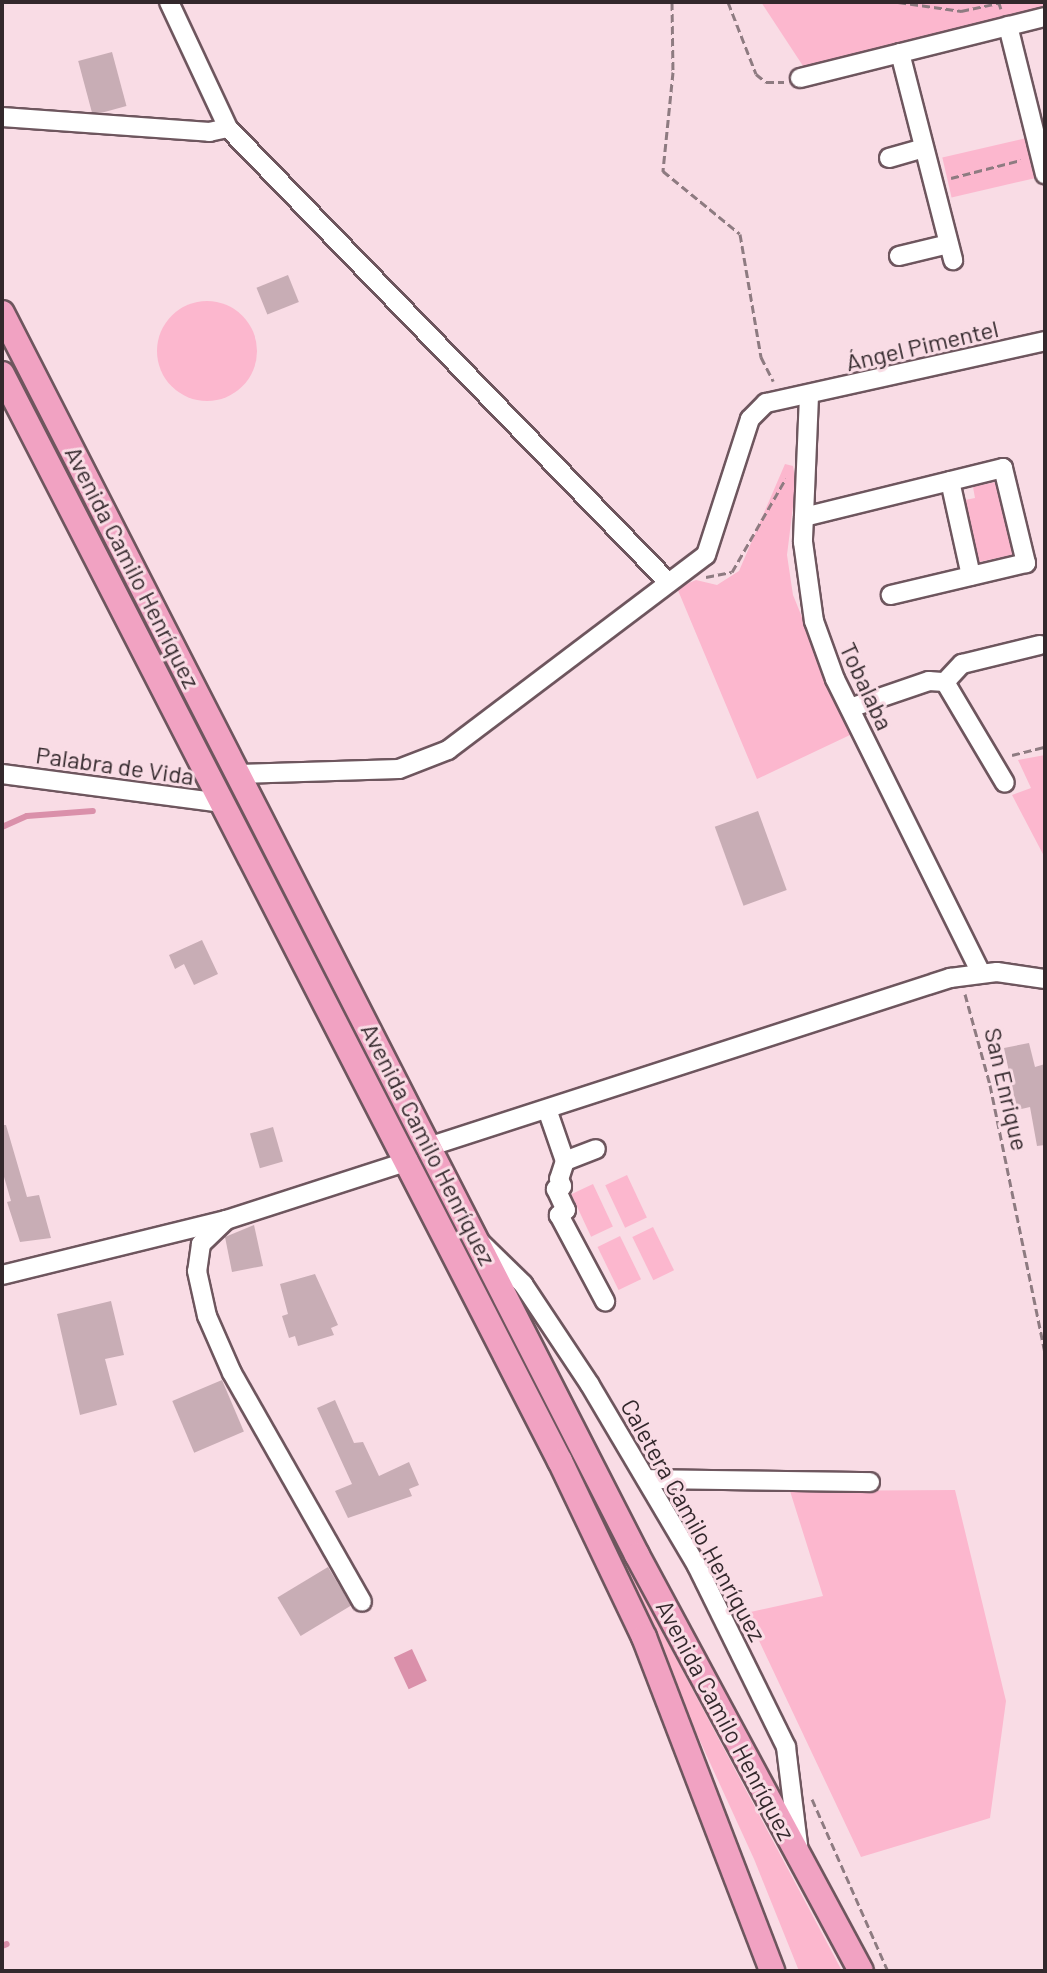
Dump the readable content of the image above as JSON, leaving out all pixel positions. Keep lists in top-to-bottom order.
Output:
{
  "streets": {
    "main road": ["Avenida Camilo Henríquez"],
    "street": [
      "Ángel Pimentel",
      "Tobalaba",
      "Palabra de Vida",
      "Caletera Camilo Henríquez"
    ],
    "path": ["San Enrique"]
  },
  "crossings": [
    ["Ángel Pimentel", "Tobalaba"],
    ["Avenida Camilo Henríquez", "Palabra de Vida"],
    ["Avenida Camilo Henríquez", "Caletera Camilo Henríquez"]
  ]
}
